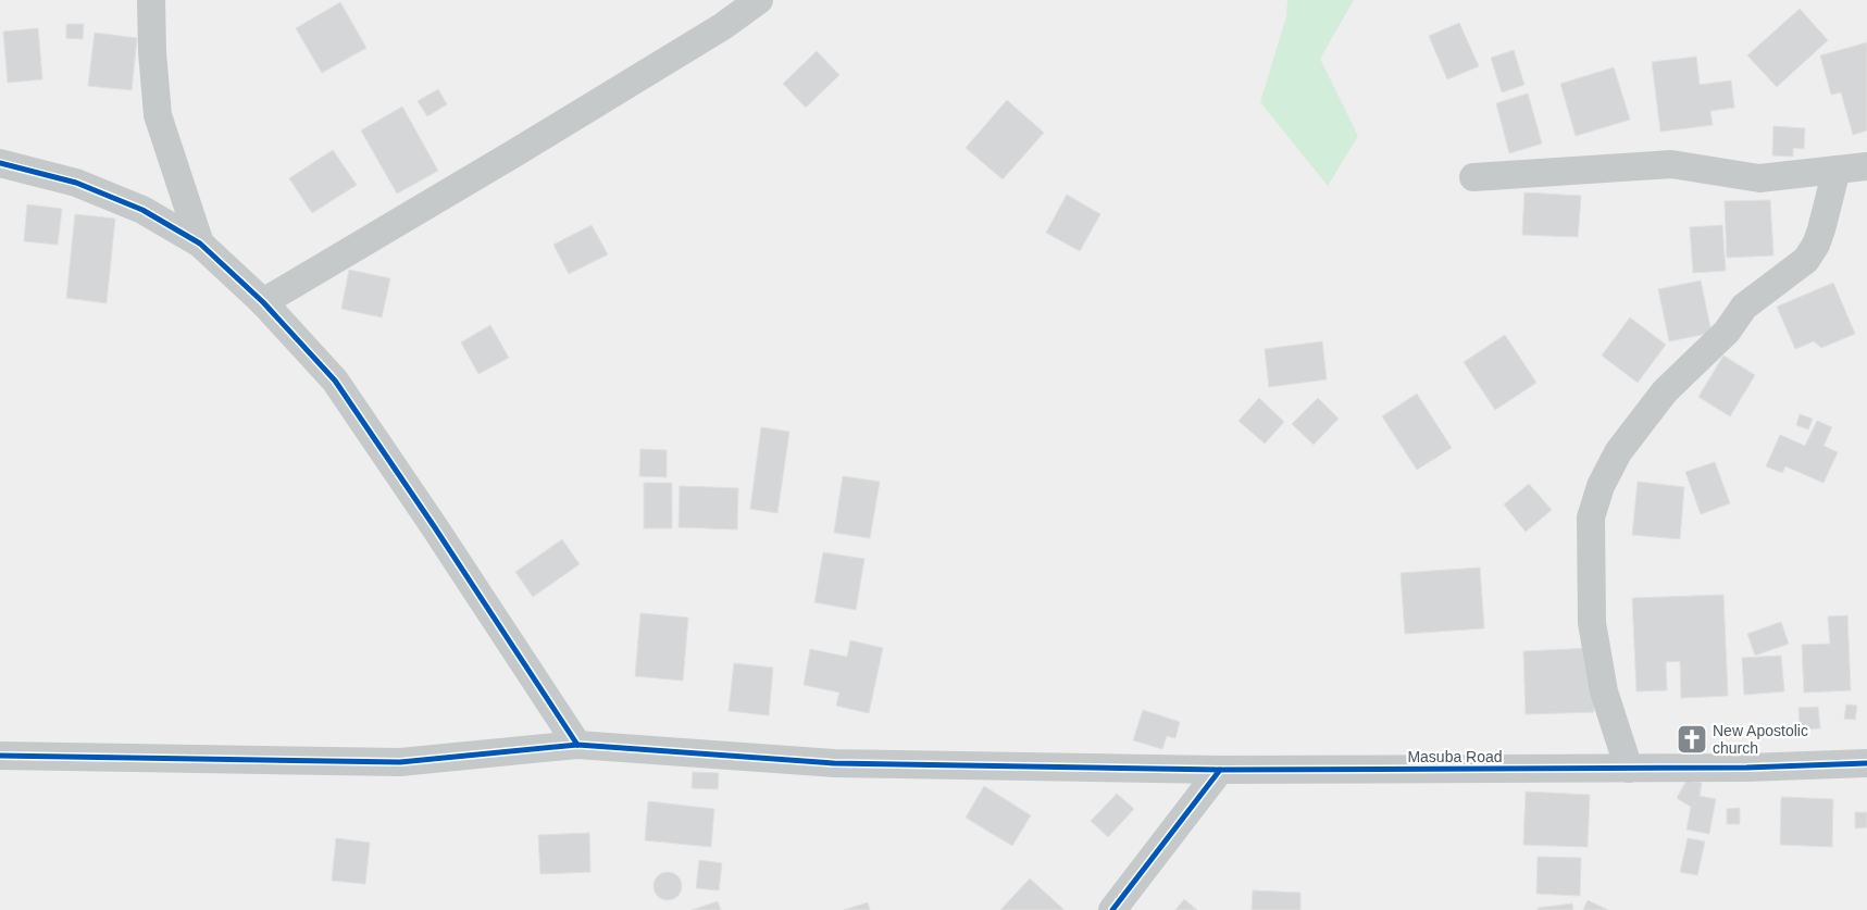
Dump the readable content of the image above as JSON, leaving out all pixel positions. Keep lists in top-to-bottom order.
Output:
{
  "streets": {
    "street": ["Masuba Road"]
  },
  "places": {
    "church": ["New Apostolic church"]
  }
}
